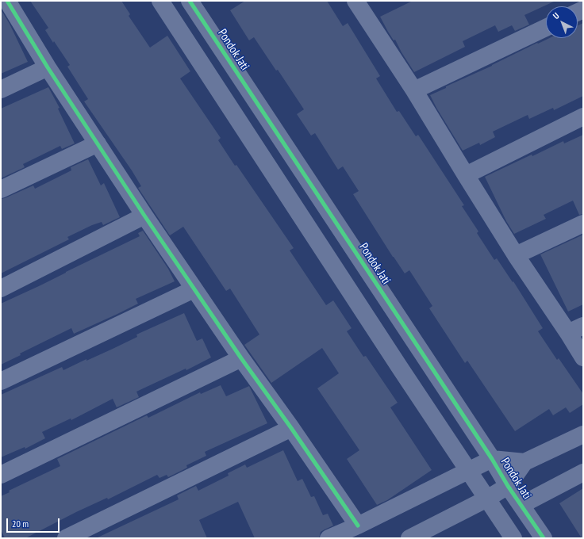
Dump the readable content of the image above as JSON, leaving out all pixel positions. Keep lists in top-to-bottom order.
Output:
{
  "streets": {
    "street": ["Pondok Jati"]
  },
  "scale_bar": "20 m",
  "north": "top left"
}
